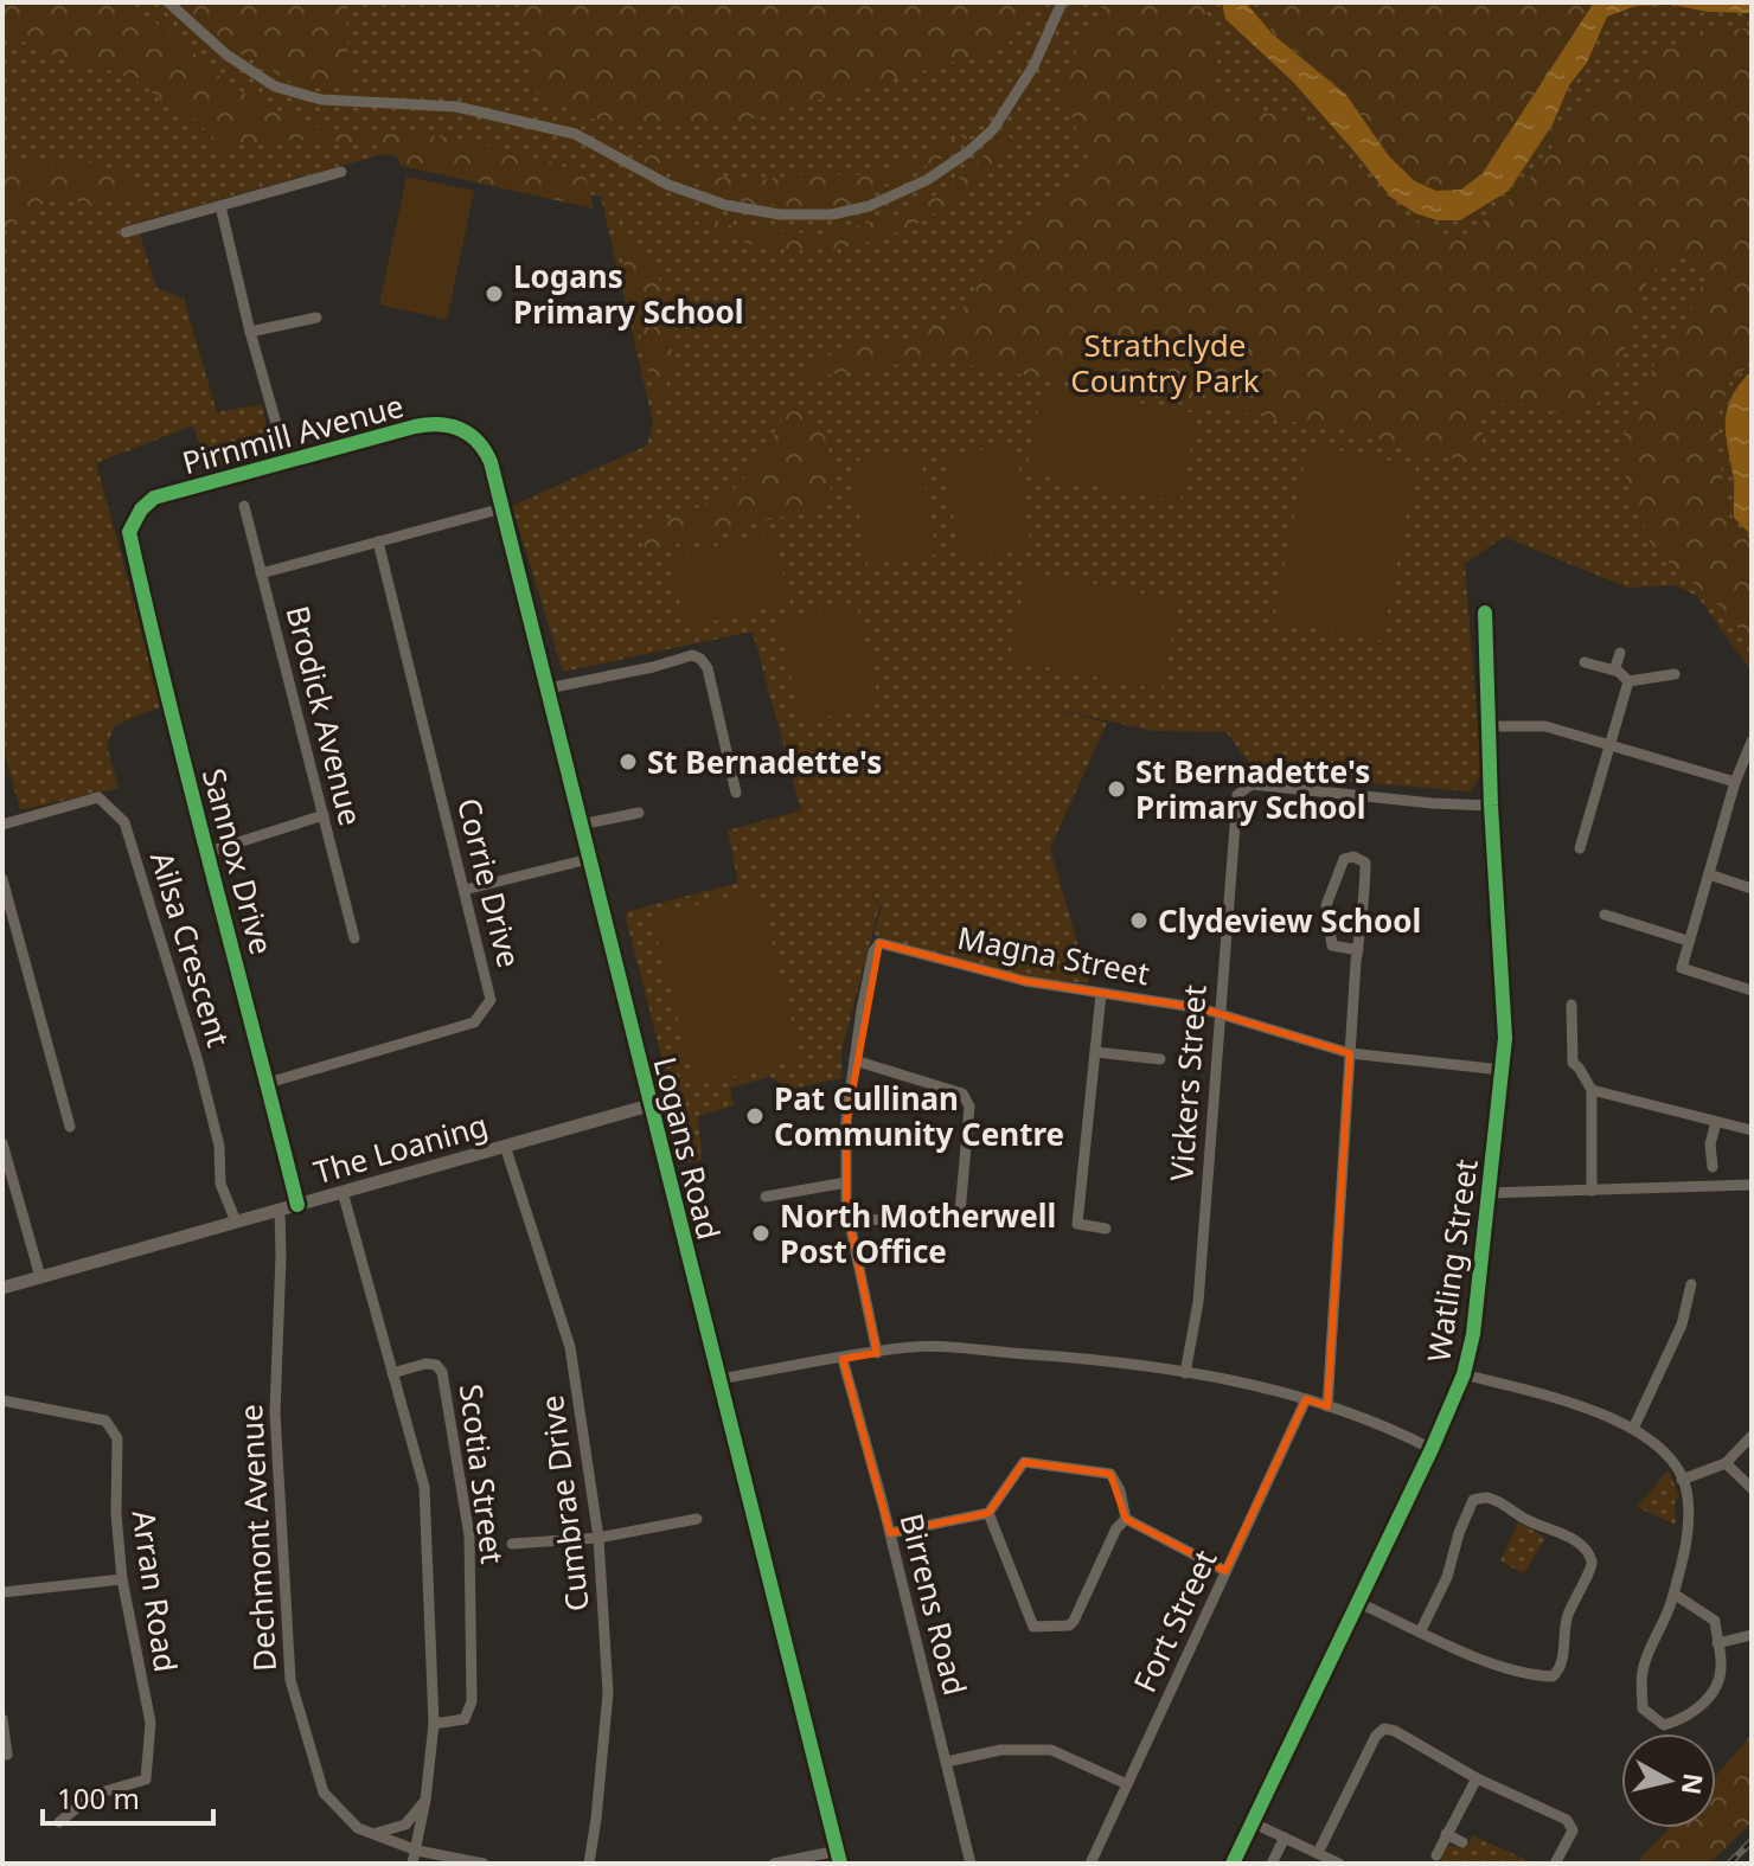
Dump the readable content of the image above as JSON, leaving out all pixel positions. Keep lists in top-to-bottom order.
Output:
{
  "streets": {
    "street": [
      "Pirnmill Avenue",
      "Brodick Avenue",
      "Sannox Drive",
      "Corrie Drive",
      "Ailsa Crescent",
      "Magna Street",
      "Vickers Street",
      "The Loaning",
      "Logans Road",
      "Watling Street",
      "Scotia Street",
      "Cumbrae Drive",
      "Dechmont Avenue",
      "Arran Road",
      "Birrens Road",
      "Fort Street"
    ]
  },
  "crossings": [
    ["Pirnmill Avenue", "Sannox Drive"],
    ["Pirnmill Avenue", "Logans Road"],
    ["Sannox Drive", "Corrie Drive"],
    ["Sannox Drive", "The Loaning"],
    ["Ailsa Crescent", "The Loaning"],
    ["Magna Street", "Vickers Street"],
    ["Magna Street", "Watling Street"],
    ["Vickers Street", "Watling Street"],
    ["The Loaning", "Logans Road"],
    ["The Loaning", "Scotia Street"],
    ["The Loaning", "Cumbrae Drive"],
    ["The Loaning", "Dechmont Avenue"],
    ["Scotia Street", "Dechmont Avenue"]
  ],
  "parks": ["Strathclyde Country Park"],
  "places": [
    "Logans Primary School",
    "St Bernadette's",
    "St Bernadette's Primary School",
    "Clydeview School",
    "Pat Cullinan Community Centre",
    "North Motherwell Post Office"
  ],
  "scale_bar": "100 m",
  "north": "right"
}
